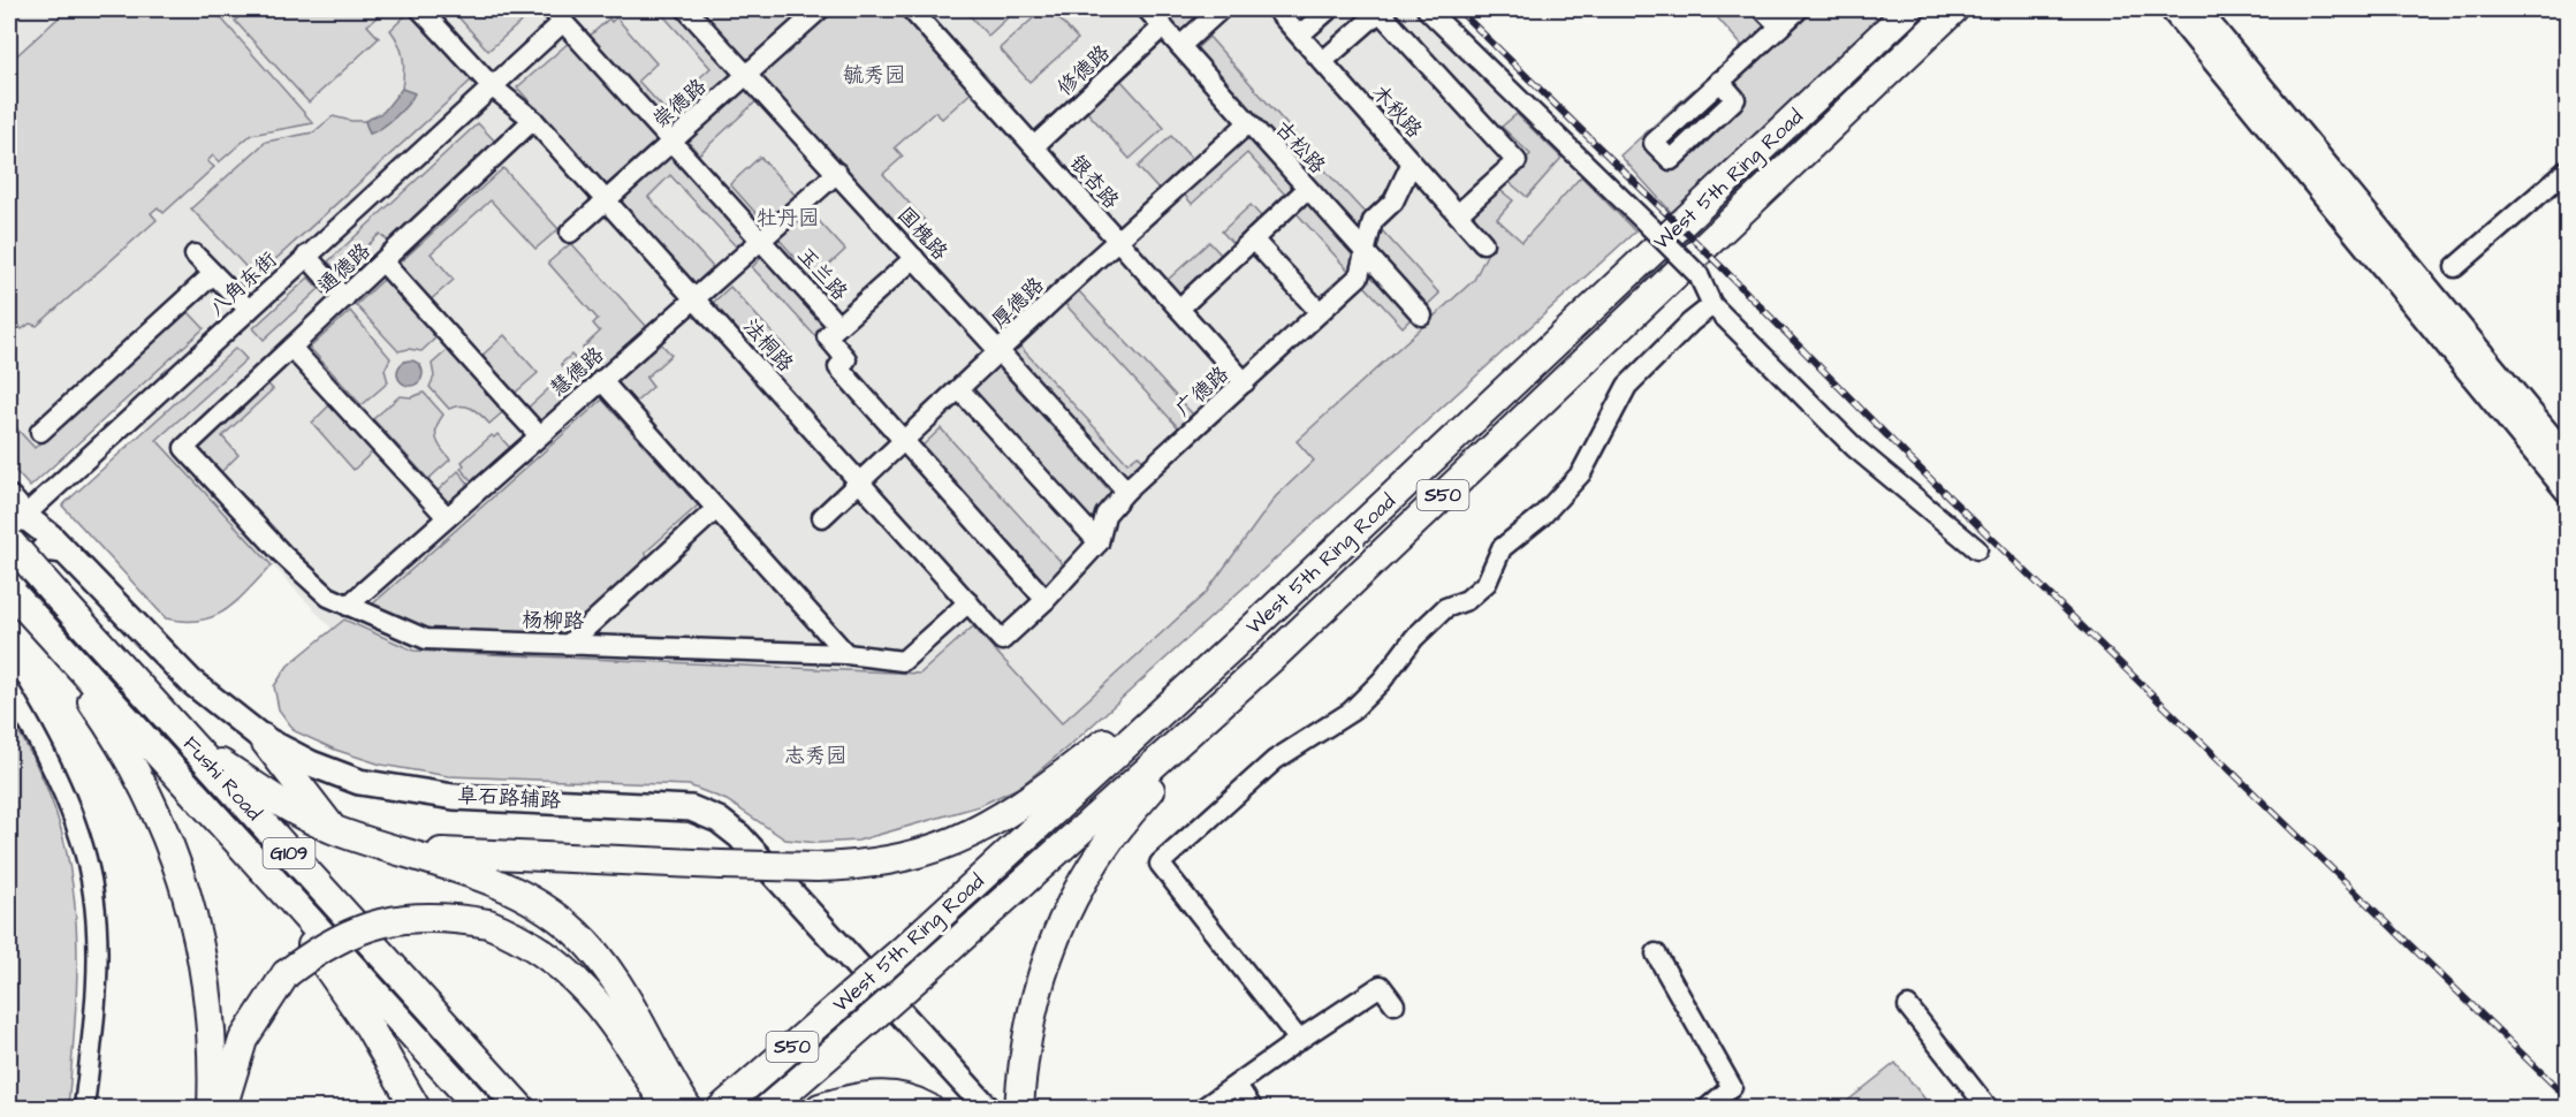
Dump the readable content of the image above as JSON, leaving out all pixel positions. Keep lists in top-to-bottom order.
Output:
{
  "streets": {
    "highway": [
      "West 5th Ring Road",
      "S50",
      "Fushi Road",
      "G109"
    ],
    "main road": ["阜石路辅路"],
    "street": [
      "修德路",
      "崇德路",
      "木秋路",
      "古松路",
      "银杏路",
      "国槐路",
      "通德路",
      "玉兰路",
      "八角东街",
      "厚德路",
      "法桐路",
      "慧德路",
      "广德路",
      "杨柳路"
    ]
  },
  "crossings": [
    ["修德路", "古松路"],
    ["修德路", "银杏路"],
    ["崇德路", "国槐路"],
    ["崇德路", "玉兰路"],
    ["崇德路", "法桐路"],
    ["木秋路", "广德路"],
    ["古松路", "厚德路"],
    ["古松路", "广德路"],
    ["银杏路", "厚德路"],
    ["银杏路", "广德路"],
    ["国槐路", "厚德路"],
    ["国槐路", "慧德路"],
    ["国槐路", "广德路"],
    ["通德路", "法桐路"],
    ["通德路", "杨柳路"],
    ["玉兰路", "八角东街"],
    ["玉兰路", "厚德路"],
    ["玉兰路", "慧德路"],
    ["玉兰路", "广德路"],
    ["八角东街", "法桐路"],
    ["八角东街", "阜石路辅路"],
    ["厚德路", "法桐路"],
    ["法桐路", "慧德路"],
    ["法桐路", "广德路"],
    ["法桐路", "杨柳路"],
    ["慧德路", "杨柳路"]
  ],
  "parks": ["毓秀园", "牡丹园", "志秀园"]
}
